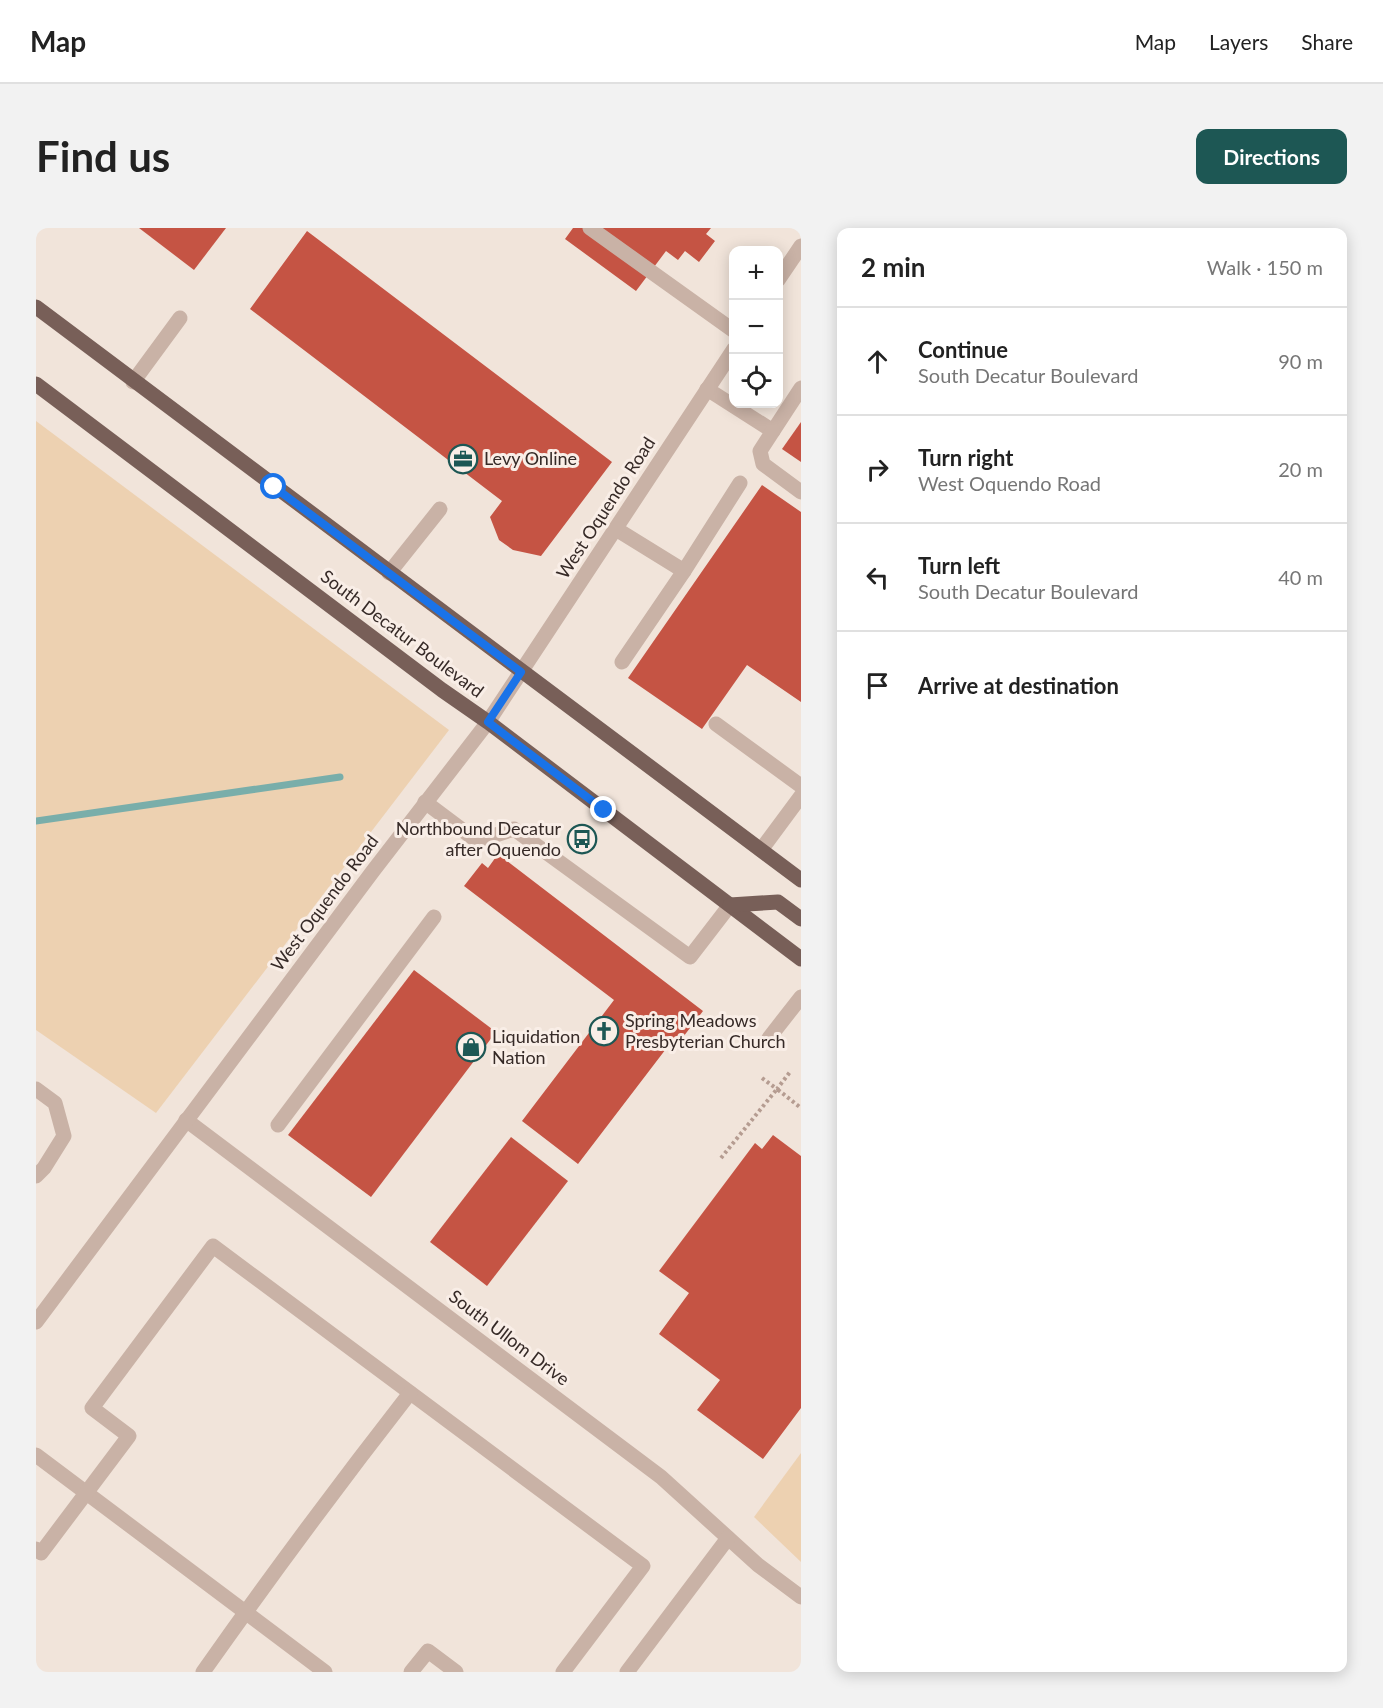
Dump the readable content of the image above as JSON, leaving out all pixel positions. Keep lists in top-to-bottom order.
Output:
{
  "streets": {
    "main road": ["South Decatur Boulevard"],
    "street": ["West Oquendo Road", "South Ullom Drive"]
  },
  "crossings": [
    ["West Oquendo Road", "South Decatur Boulevard"],
    ["West Oquendo Road", "South Ullom Drive"]
  ],
  "places": {
    "office": ["Levy Online"],
    "bus stop": ["Northbound Decatur after Oquendo"],
    "church": ["Spring Meadows Presbyterian Church"],
    "shop": ["Liquidation Nation"]
  },
  "page": {
    "header": "Map",
    "nav": ["Map", "Layers", "Share"],
    "buttons": "Directions",
    "title": "Find us",
    "heading": ["2 min", "Walk · 150 m"],
    "map_buttons": ["+", "−"],
    "list": [
      ["Continue", "South Decatur Boulevard", "90 m"],
      ["Turn right", "West Oquendo Road", "20 m"],
      ["Turn left", "South Decatur Boulevard", "40 m"],
      "Arrive at destination"
    ]
  }
}
